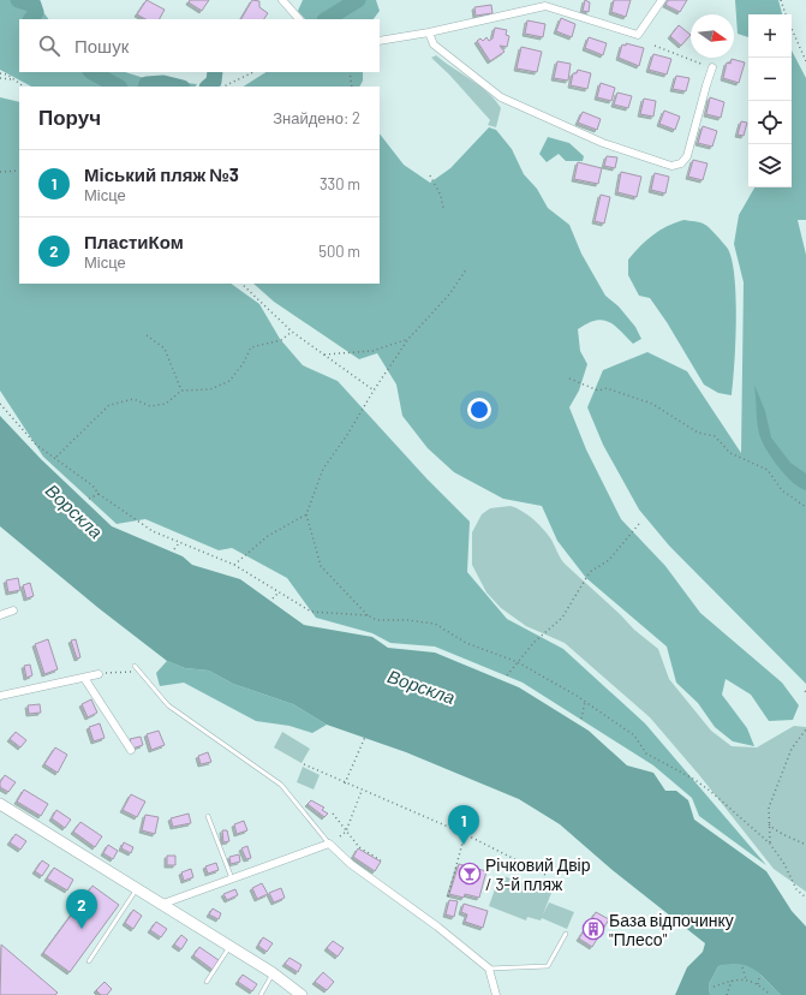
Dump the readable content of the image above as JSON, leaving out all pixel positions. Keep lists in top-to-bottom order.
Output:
{
  "water": ["Ворскла"],
  "places": {
    "bar": ["Річковий Двір / 3-й пляж"],
    "building": ["База відпочинку \"Плесо\""]
  },
  "north": "right",
  "page": {
    "map_buttons": ["+", "−"],
    "search": "Пошук",
    "heading": ["Поруч", "Знайдено: 2"],
    "list": [
      {
        "mark": "1",
        "name": "Міський пляж №3",
        "note": "Місце",
        "value": "330 m"
      },
      {
        "mark": "2",
        "name": "ПластиКом",
        "note": "Місце",
        "value": "500 m"
      }
    ],
    "pins": ["1", "2"]
  }
}
